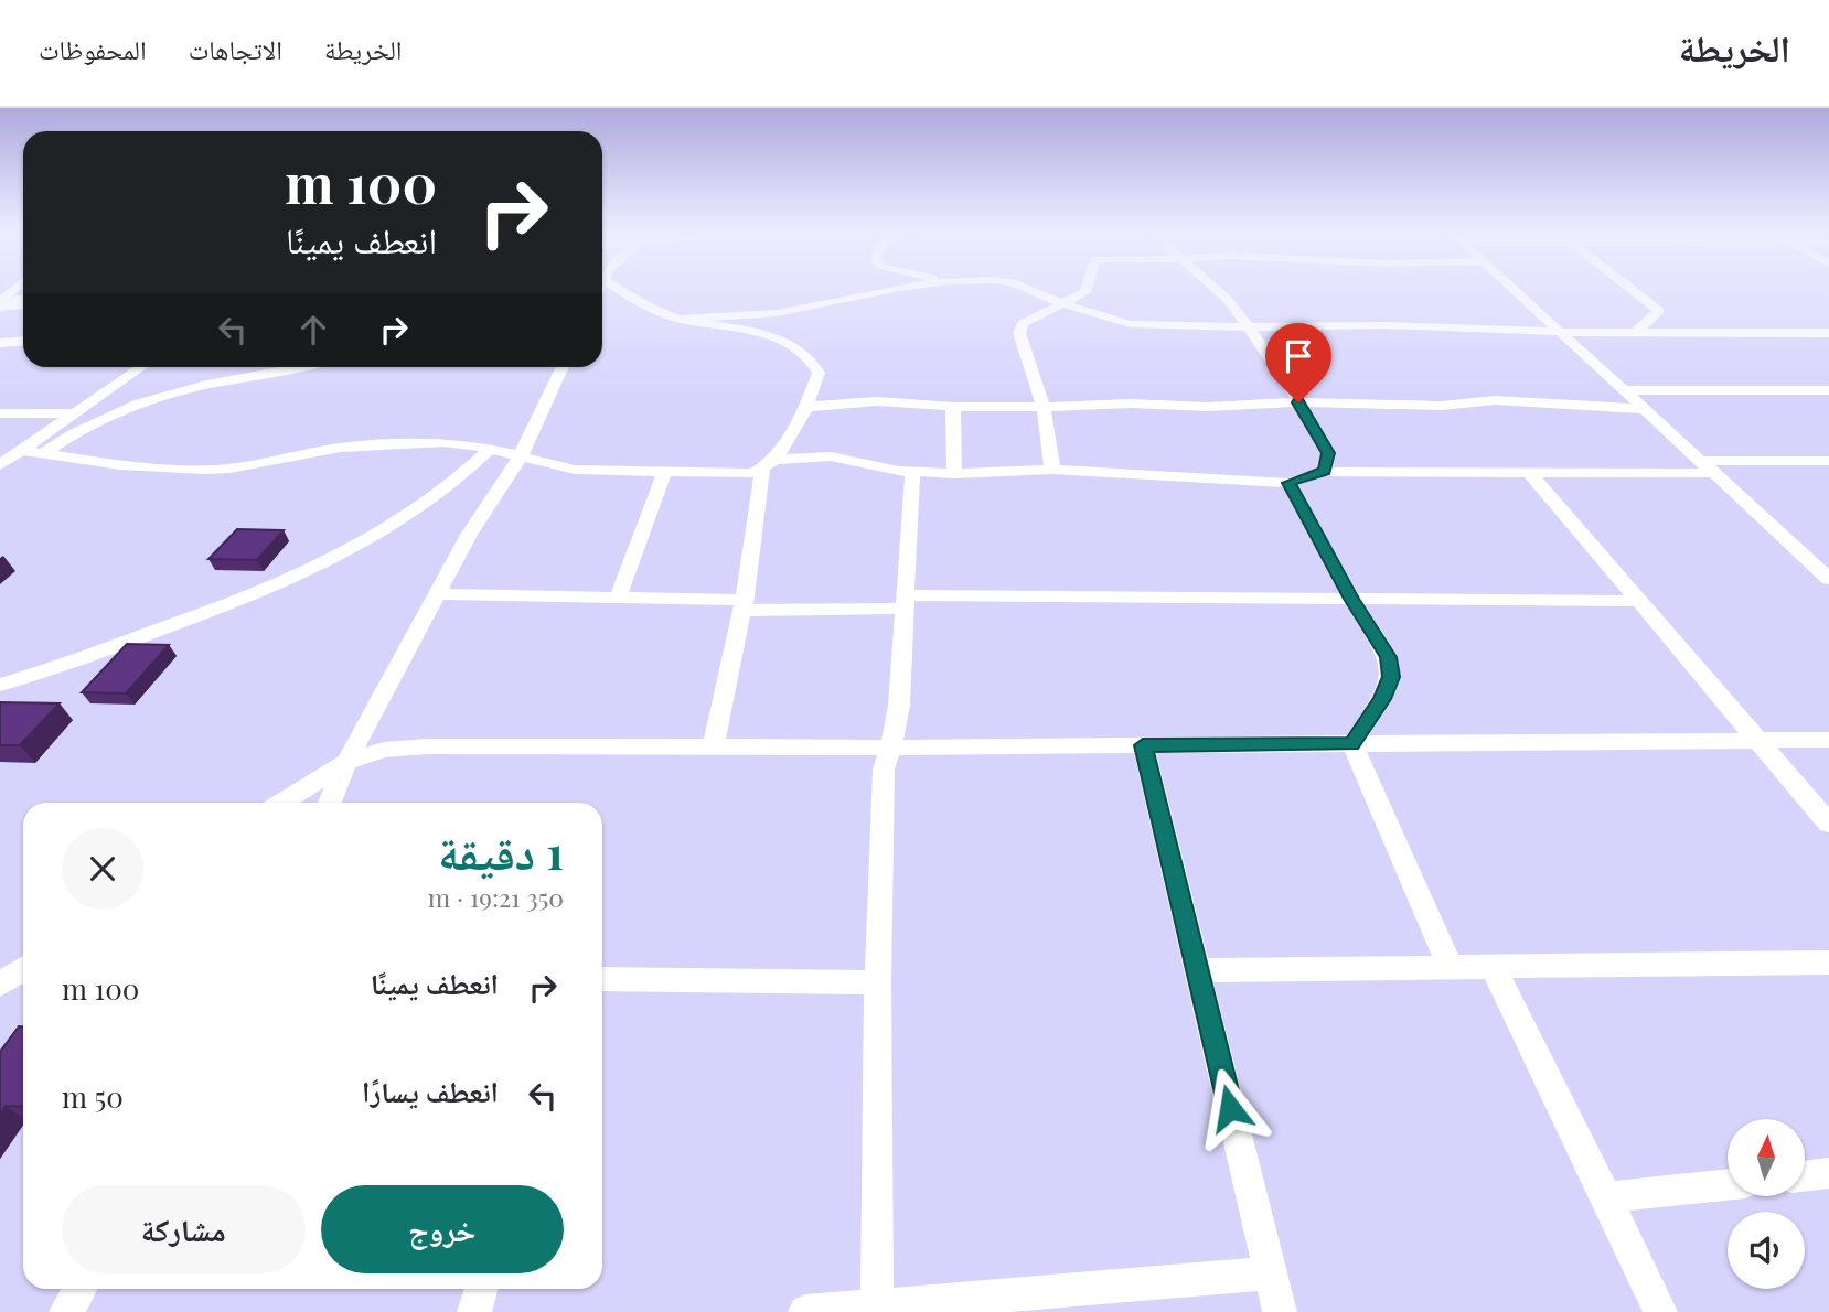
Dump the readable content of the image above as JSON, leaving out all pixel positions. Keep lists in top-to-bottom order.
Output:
{
  "north": "top",
  "page": {
    "header": "الخريطة",
    "nav": ["الخريطة", "الاتجاهات", "المحفوظات"],
    "turn": ["100 m", "انعطف يمينًا"],
    "heading": ["1 دقيقة", "350 m · 19:21"],
    "list": [
      {
        "name": "انعطف يمينًا",
        "value": "100 m"
      },
      {
        "name": "انعطف يسارًا",
        "value": "50 m"
      }
    ],
    "buttons": ["خروج", "مشاركة"]
  }
}
